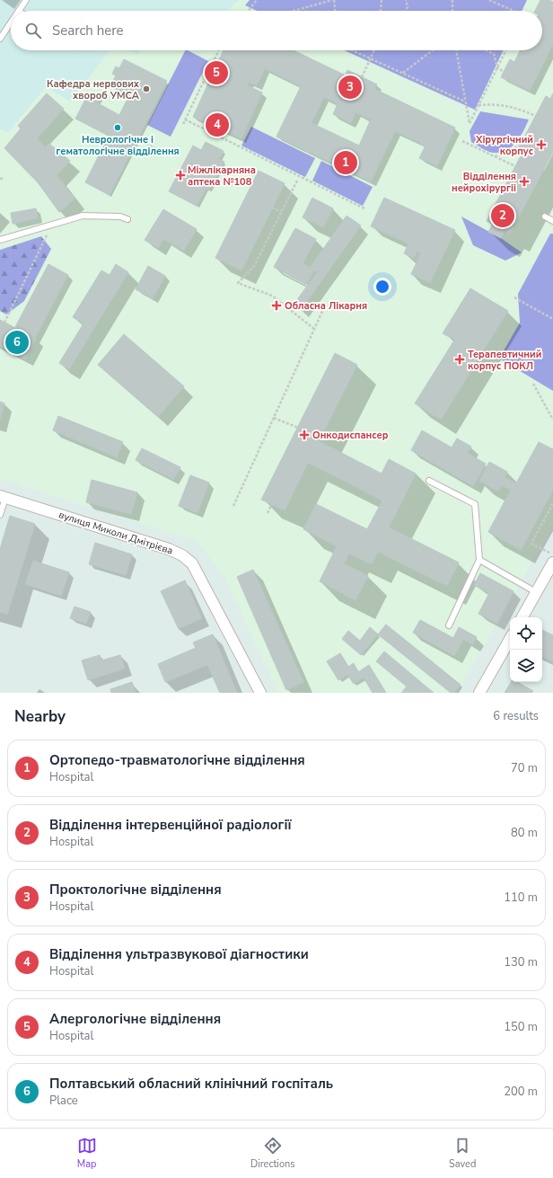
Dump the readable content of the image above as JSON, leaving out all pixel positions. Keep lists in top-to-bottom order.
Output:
{
  "streets": {
    "street": ["вулиця Миколи Дмітрієва"]
  },
  "places": {
    "other": ["Кафедра нервових хвороб УМСА", "Неврологічне і гематологічне відділення"],
    "health": [
      "Хірургічний корпус",
      "Міжлікарняна аптека №108",
      "Відділення нейрохірургіі",
      "Обласна Лікарня",
      "Терапевтичний корпус ПОКЛ",
      "Онкодиспансер"
    ]
  },
  "page": {
    "search": "Search here",
    "pins": [
      "5",
      "3",
      "4",
      "1",
      "2",
      "6"
    ],
    "heading": ["Nearby", "6 results"],
    "list": [
      {
        "mark": "1",
        "name": "Ортопедо-травматологічне відділення",
        "note": "Hospital",
        "value": "70 m"
      },
      {
        "mark": "2",
        "name": "Відділення інтервенційної радіології",
        "note": "Hospital",
        "value": "80 m"
      },
      {
        "mark": "3",
        "name": "Проктологічне відділення",
        "note": "Hospital",
        "value": "110 m"
      },
      {
        "mark": "4",
        "name": "Відділення ультразвукової діагностики",
        "note": "Hospital",
        "value": "130 m"
      },
      {
        "mark": "5",
        "name": "Алергологічне відділення",
        "note": "Hospital",
        "value": "150 m"
      },
      {
        "mark": "6",
        "name": "Полтавський обласний клінічний госпіталь",
        "note": "Place",
        "value": "200 m"
      }
    ],
    "nav": ["Map", "Directions", "Saved"]
  }
}
